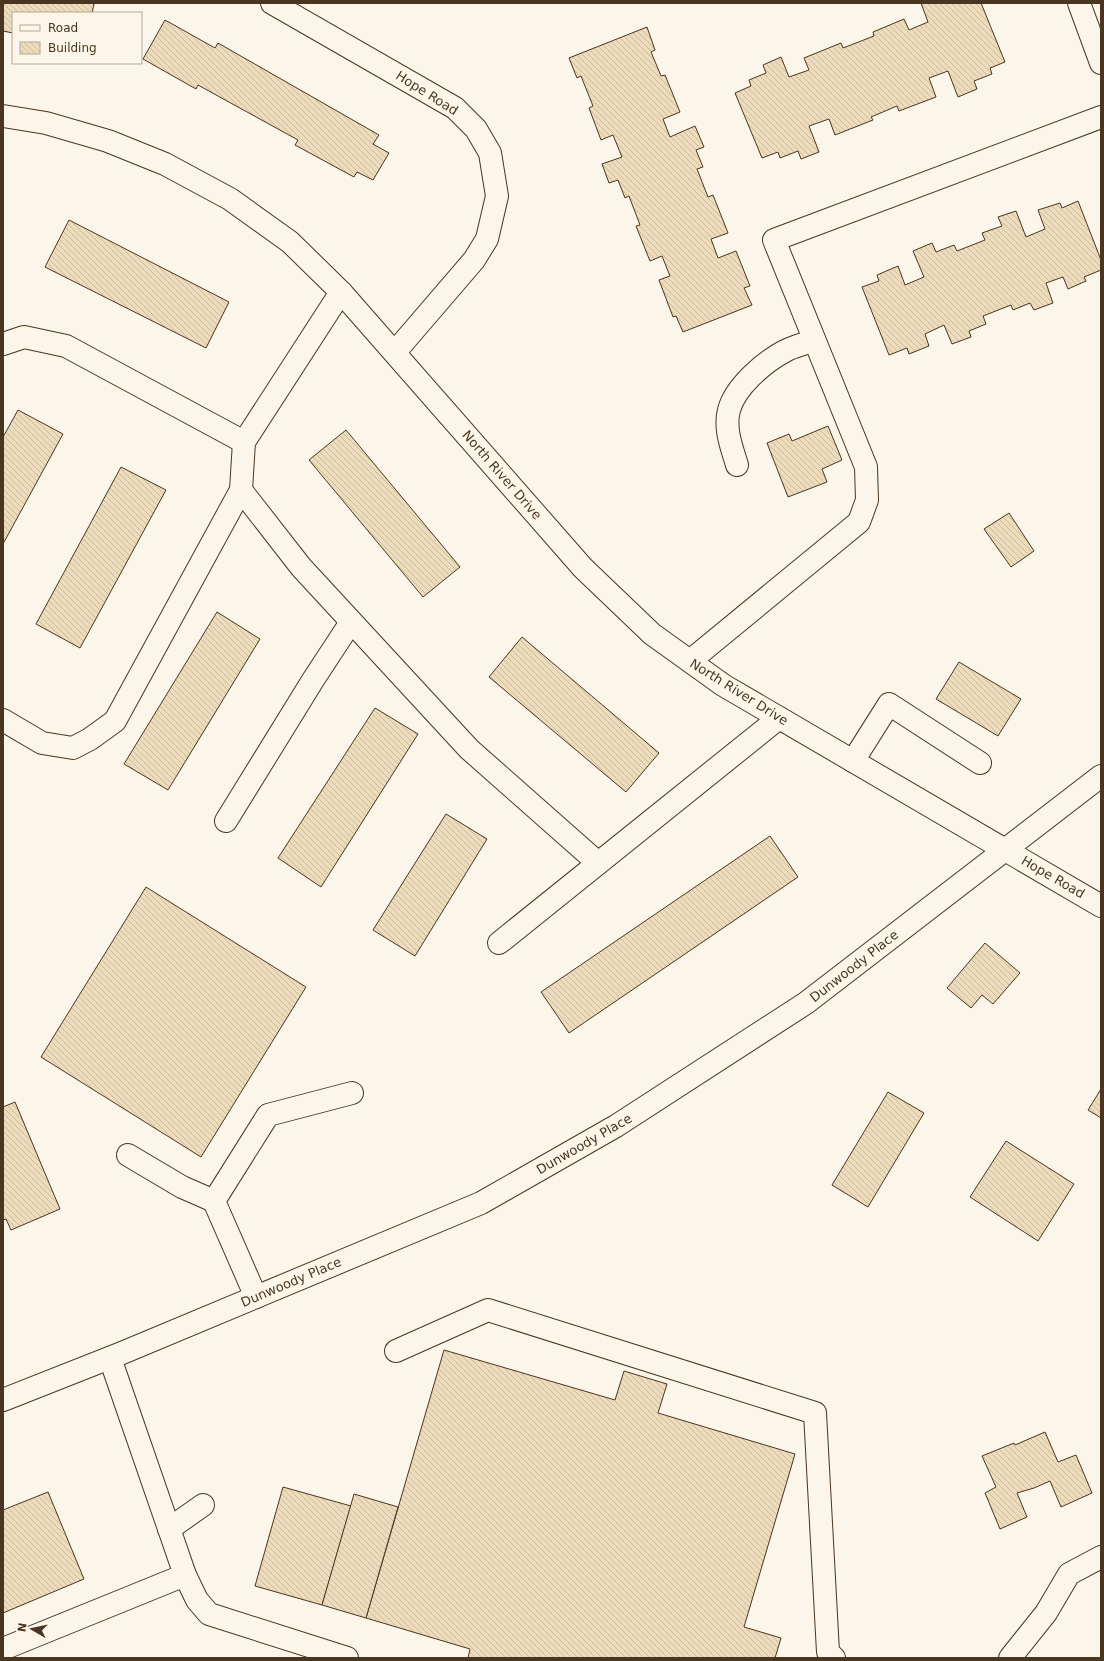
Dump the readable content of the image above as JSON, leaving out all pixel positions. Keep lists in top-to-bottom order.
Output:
{
  "streets": {
    "street": ["Hope Road", "North River Drive", "Dunwoody Place"]
  },
  "crossings": [
    ["Hope Road", "North River Drive"],
    ["Hope Road", "Dunwoody Place"],
    ["North River Drive", "Dunwoody Place"]
  ],
  "legend": ["Road", "Building"],
  "north": "left"
}
